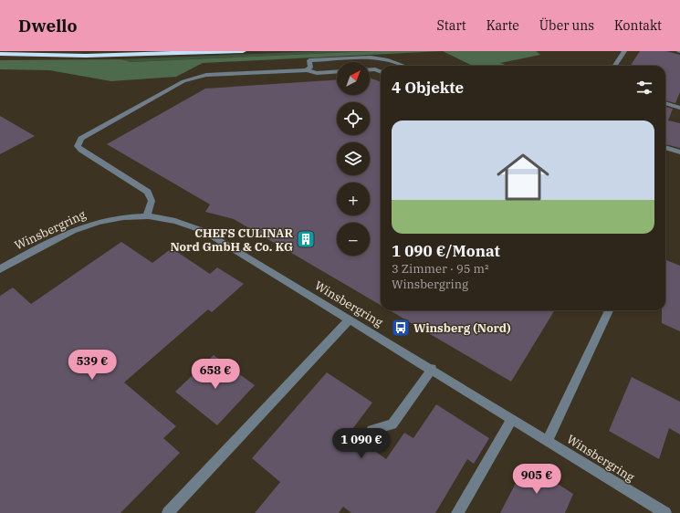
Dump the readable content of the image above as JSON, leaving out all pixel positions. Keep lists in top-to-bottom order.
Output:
{
  "streets": {
    "street": ["Winsbergring"]
  },
  "places": {
    "building": ["CHEFS CULINAR Nord GmbH & Co. KG"],
    "bus stop": ["Winsberg (Nord)"]
  },
  "north": "top right",
  "page": {
    "header": "Dwello",
    "nav": [
      "Start",
      "Karte",
      "Über uns",
      "Kontakt"
    ],
    "map_buttons": ["+", "−"],
    "heading": "4 Objekte",
    "list": [
      {
        "name": "1 090 €/Monat",
        "note": "3 Zimmer · 95 m² · Winsbergring"
      }
    ],
    "price": [
      "539 €",
      "658 €",
      "1 090 €",
      "905 €"
    ]
  }
}
